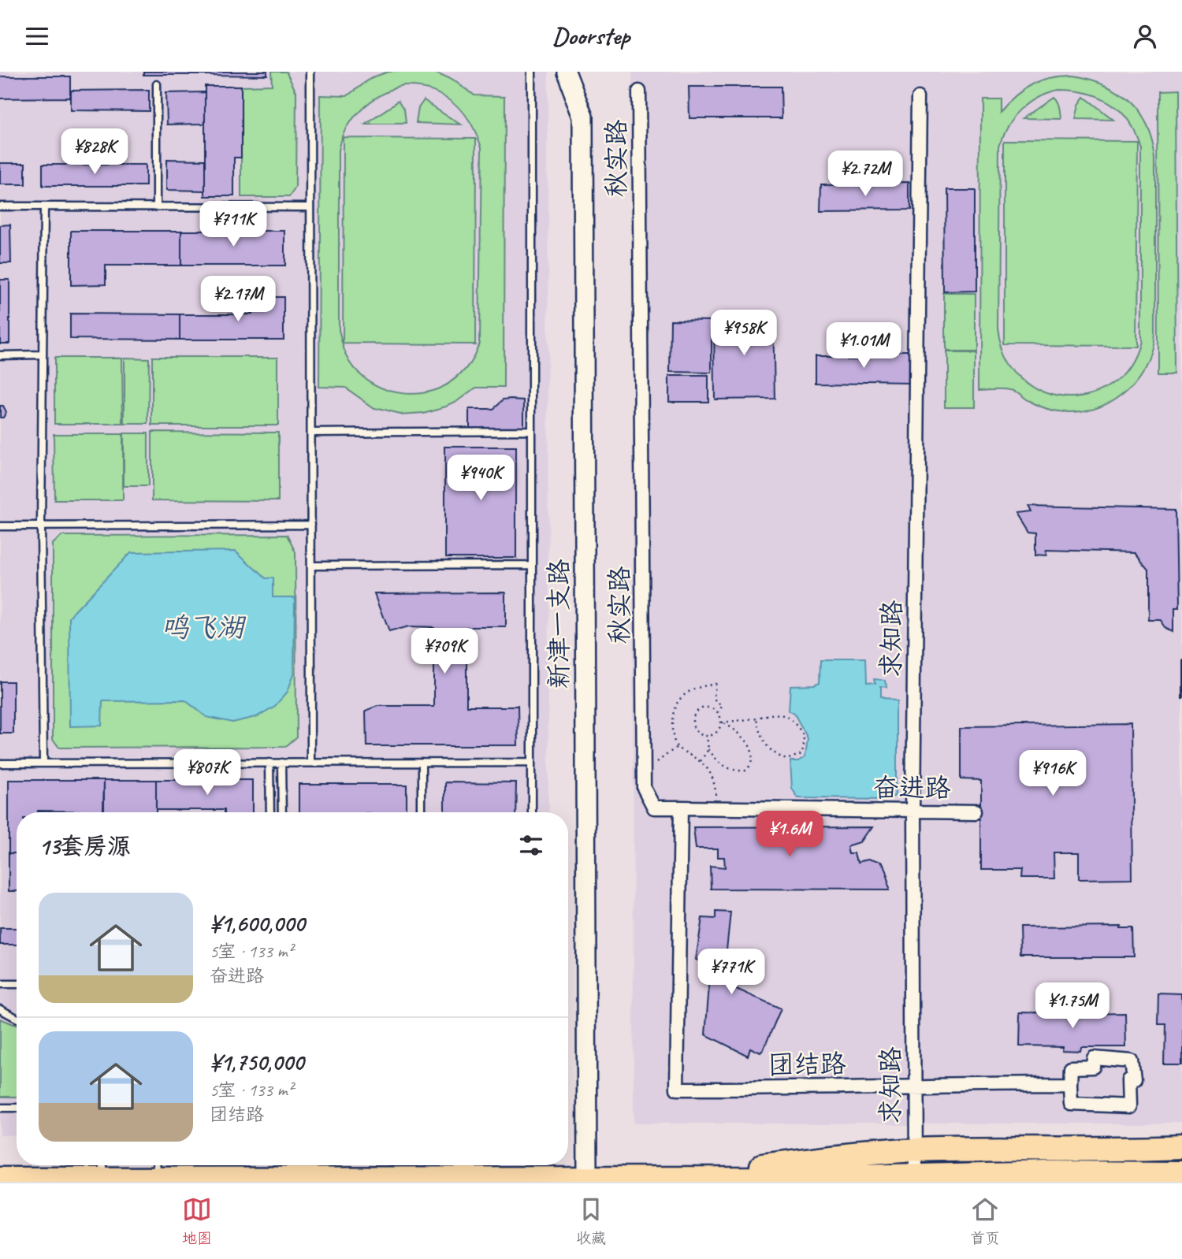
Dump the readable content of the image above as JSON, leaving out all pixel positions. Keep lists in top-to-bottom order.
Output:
{
  "streets": {
    "street": [
      "秋实路",
      "新津一支路",
      "求知路",
      "奋进路",
      "团结路"
    ]
  },
  "crossings": [
    ["秋实路", "奋进路"],
    ["秋实路", "团结路"],
    ["求知路", "奋进路"],
    ["求知路", "团结路"],
    ["奋进路", "团结路"]
  ],
  "water": ["鸣飞湖"],
  "page": {
    "header": "Doorstep",
    "price": [
      "¥828K",
      "¥2.72M",
      "¥711K",
      "¥2.17M",
      "¥958K",
      "¥1.01M",
      "¥940K",
      "¥709K",
      "¥807K",
      "¥916K",
      "¥1.6M",
      "¥771K",
      "¥1.75M"
    ],
    "heading": "13套房源",
    "list": [
      {
        "name": "¥1,600,000",
        "note": "5室 · 133 m² · 奋进路"
      },
      {
        "name": "¥1,750,000",
        "note": "5室 · 133 m² · 团结路"
      }
    ],
    "tabs": ["地图", "收藏", "首页"]
  }
}
